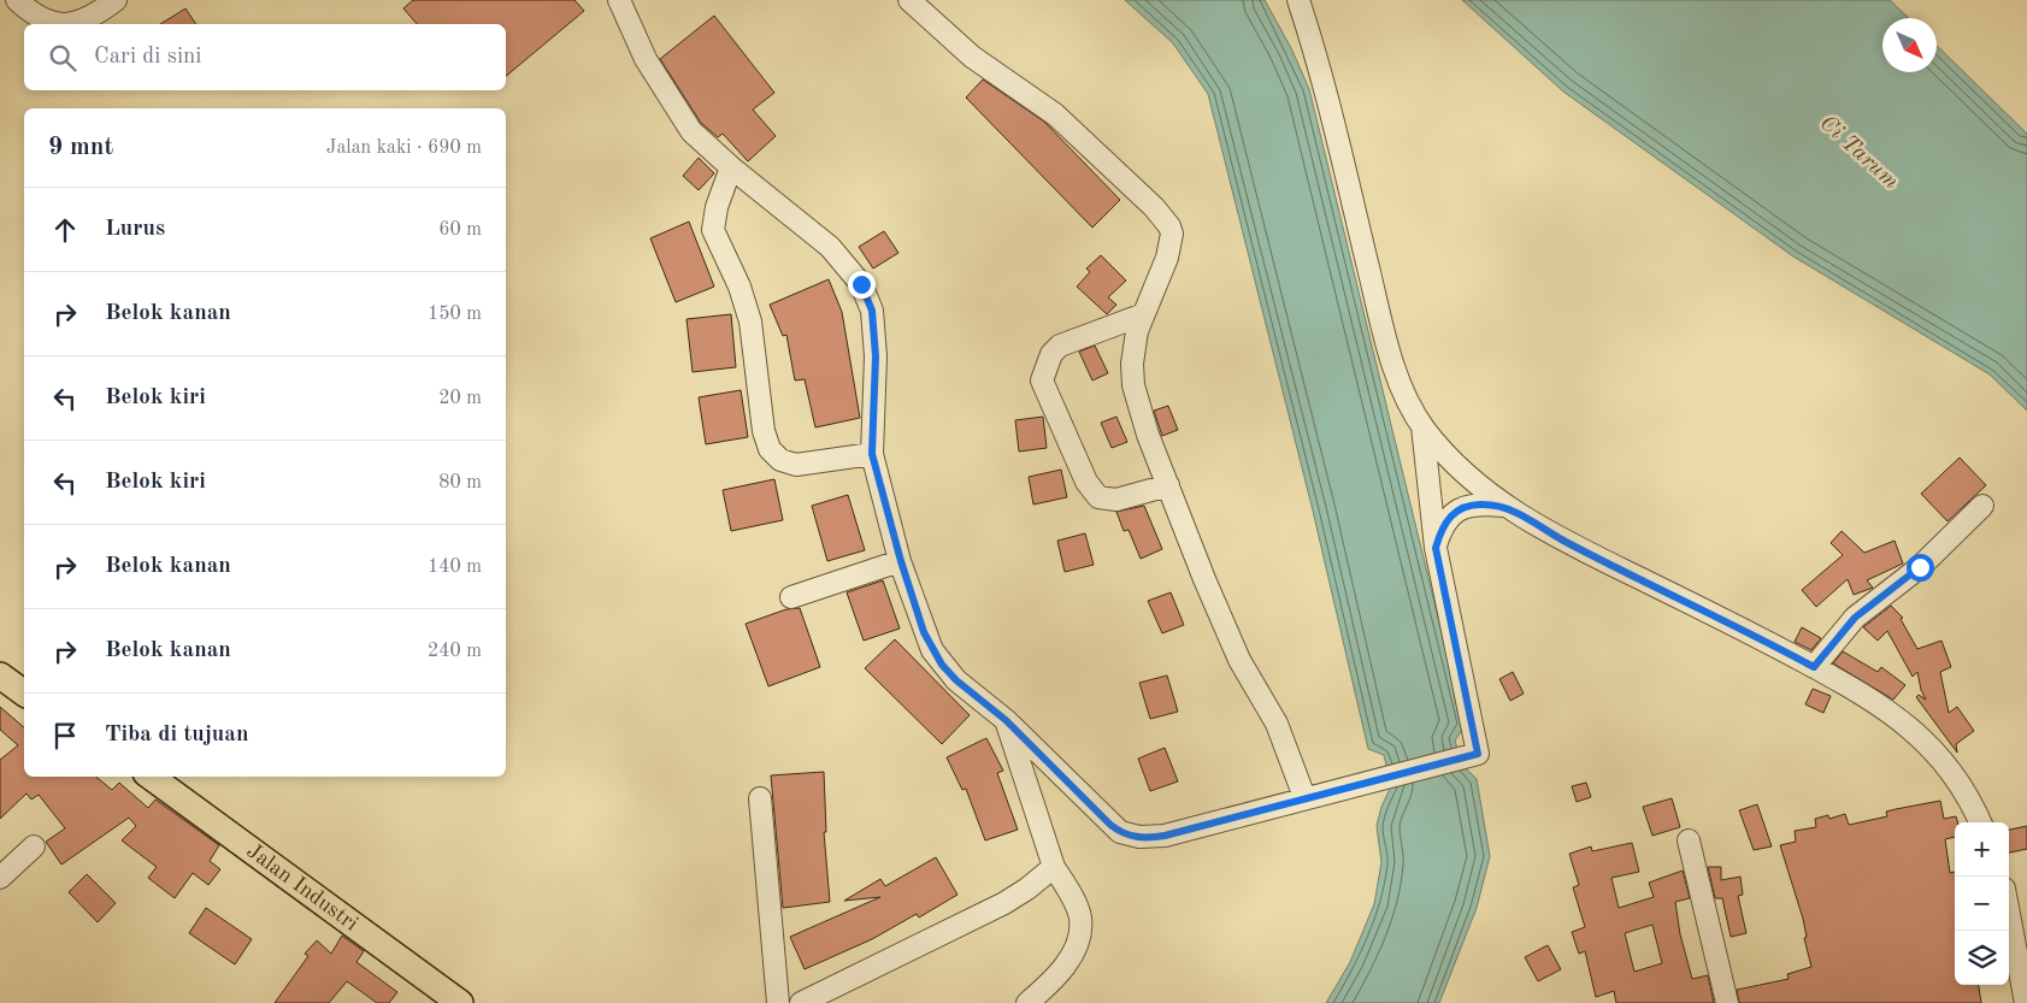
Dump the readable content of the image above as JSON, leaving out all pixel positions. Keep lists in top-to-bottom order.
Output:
{
  "streets": {
    "main road": ["Jalan Industri"]
  },
  "water": ["Ci Tarum"],
  "north": "bottom right",
  "page": {
    "search": "Cari di sini",
    "heading": ["9 mnt", "Jalan kaki · 690 m"],
    "list": [
      ["Lurus", "60 m"],
      ["Belok kanan", "150 m"],
      ["Belok kiri", "20 m"],
      ["Belok kiri", "80 m"],
      ["Belok kanan", "140 m"],
      ["Belok kanan", "240 m"],
      "Tiba di tujuan"
    ],
    "map_buttons": ["+", "−"]
  }
}
